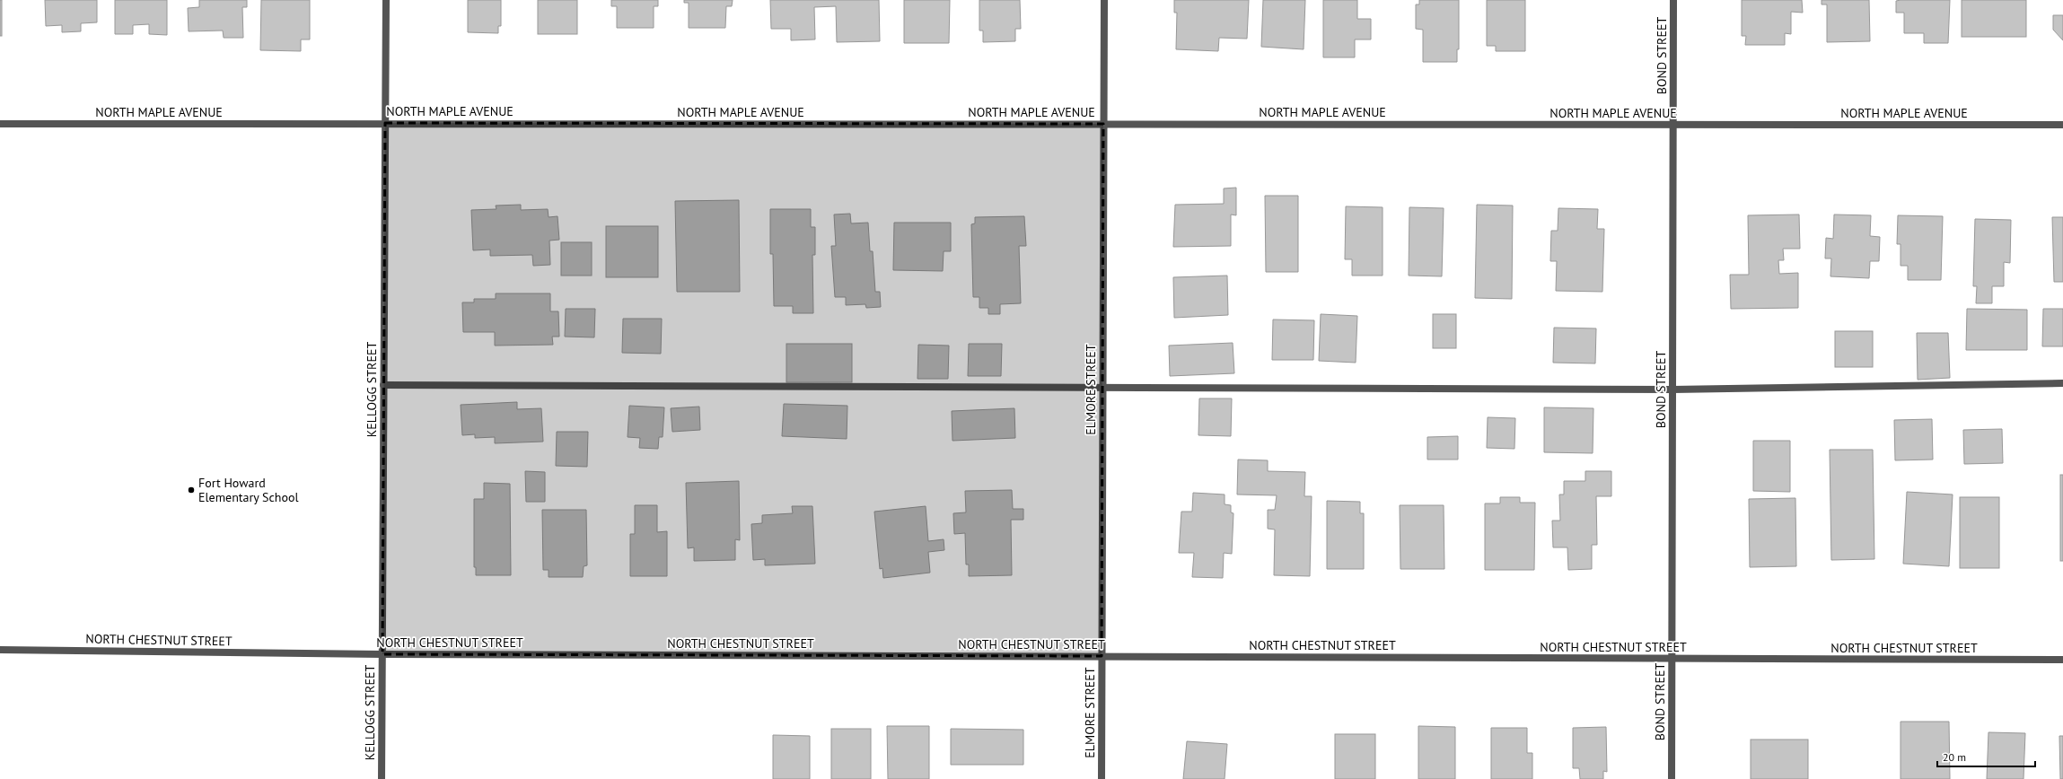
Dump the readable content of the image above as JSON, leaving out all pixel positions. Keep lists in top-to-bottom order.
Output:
{
  "streets": {
    "street": [
      "BOND STREET",
      "NORTH MAPLE AVENUE",
      "KELLOGG STREET",
      "ELMORE STREET",
      "NORTH CHESTNUT STREET"
    ]
  },
  "crossings": [
    ["BOND STREET", "NORTH MAPLE AVENUE"],
    ["BOND STREET", "NORTH CHESTNUT STREET"],
    ["NORTH MAPLE AVENUE", "KELLOGG STREET"],
    ["NORTH MAPLE AVENUE", "ELMORE STREET"],
    ["KELLOGG STREET", "NORTH CHESTNUT STREET"],
    ["ELMORE STREET", "NORTH CHESTNUT STREET"]
  ],
  "places": ["Fort Howard Elementary School"],
  "scale_bar": "20 m"
}
